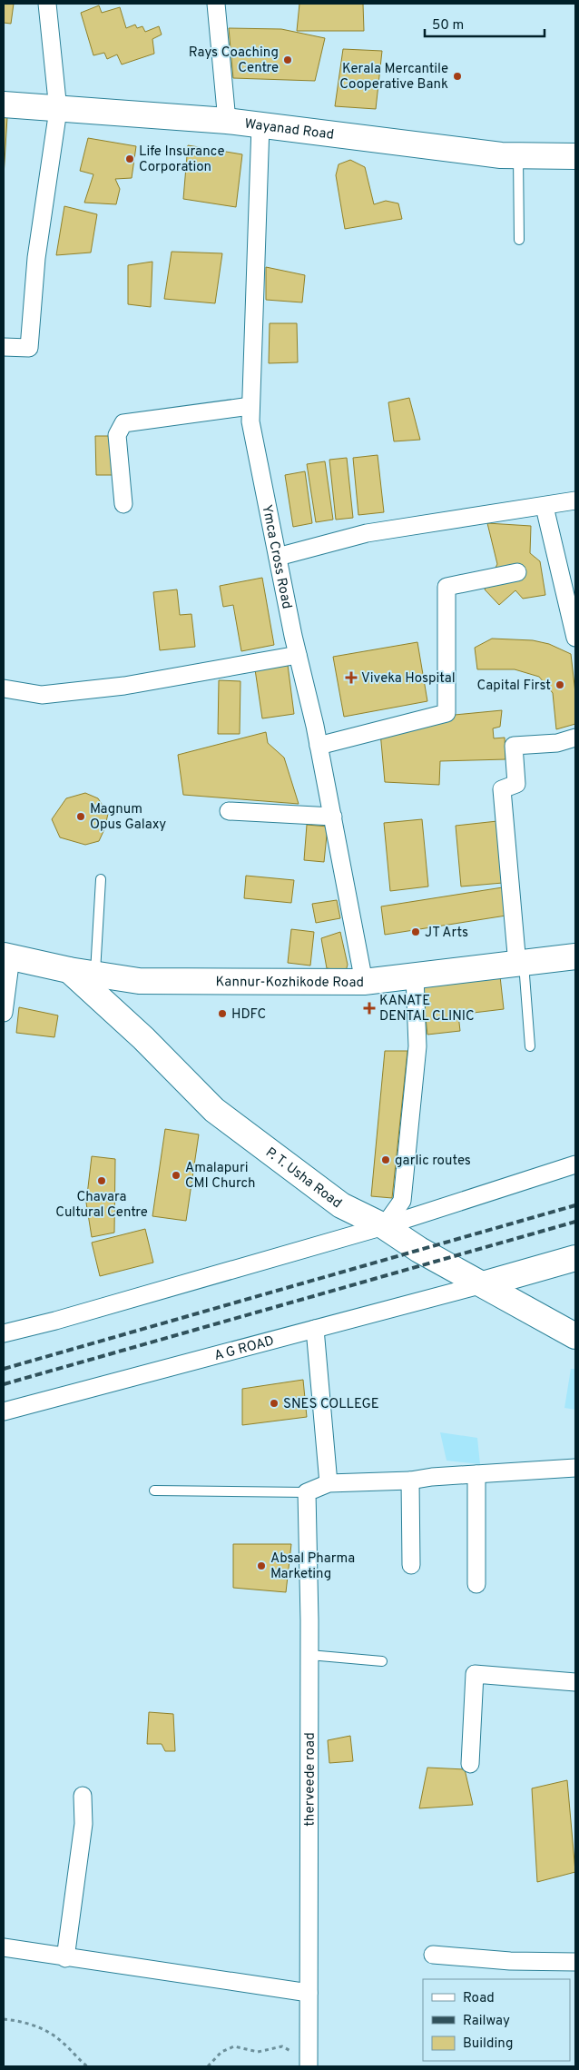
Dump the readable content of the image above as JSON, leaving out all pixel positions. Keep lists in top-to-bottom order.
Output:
{
  "streets": {
    "main road": ["Wayanad Road", "Kannur-Kozhikode Road", "P. T. Usha Road"],
    "street": ["Ymca Cross Road", "A G ROAD", "therveede road"]
  },
  "crossings": [
    ["Wayanad Road", "Ymca Cross Road"],
    ["Ymca Cross Road", "Kannur-Kozhikode Road"],
    ["Kannur-Kozhikode Road", "P. T. Usha Road"],
    ["P. T. Usha Road", "A G ROAD"]
  ],
  "places": {
    "other": [
      "Rays Coaching Centre",
      "Kerala Mercantile Cooperative Bank",
      "Life Insurance Corporation",
      "Capital First",
      "Magnum Opus Galaxy",
      "JT Arts",
      "HDFC",
      "garlic routes",
      "Amalapuri CMI Church",
      "Chavara Cultural Centre",
      "SNES COLLEGE",
      "Absal Pharma Marketing"
    ],
    "health": ["Viveka Hospital", "KANATE DENTAL CLINIC"]
  },
  "legend": ["Road", "Railway", "Building"],
  "scale_bar": "50 m"
}
